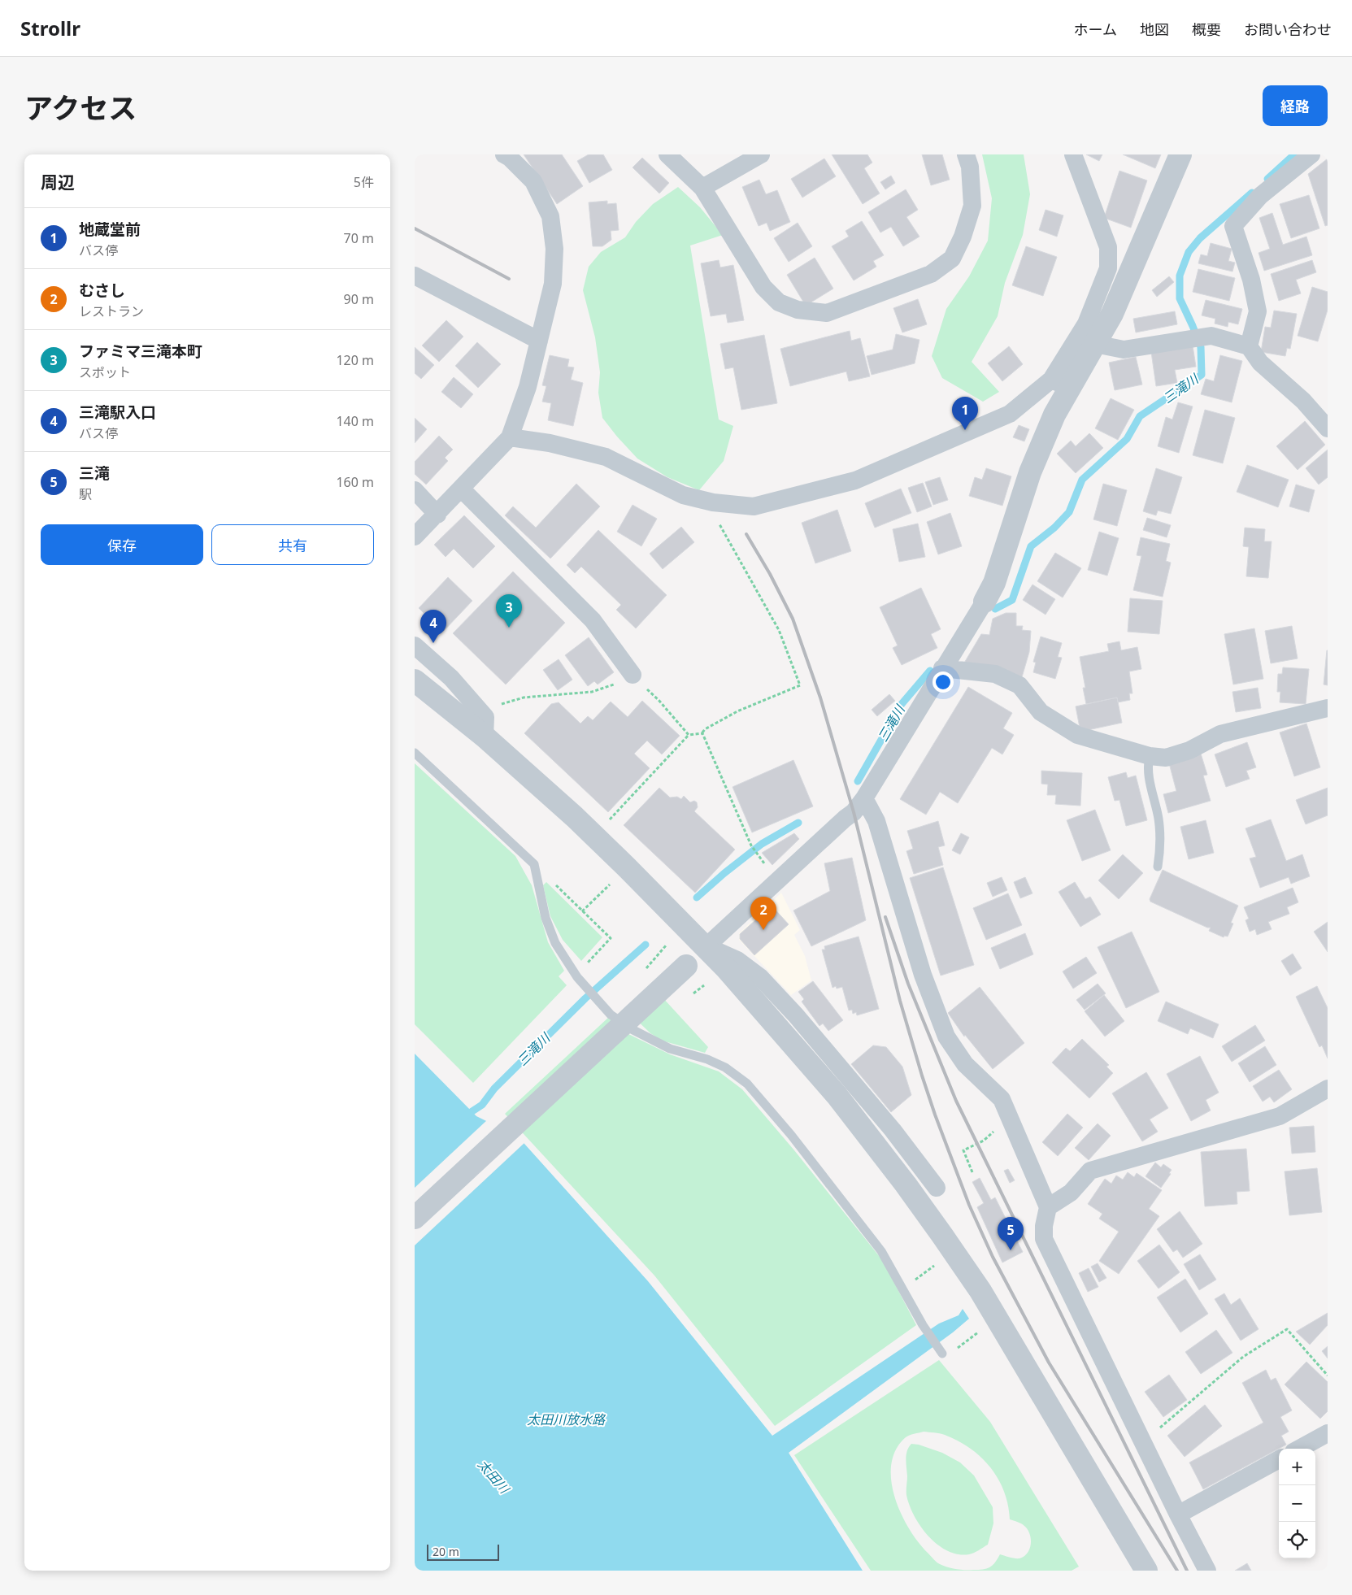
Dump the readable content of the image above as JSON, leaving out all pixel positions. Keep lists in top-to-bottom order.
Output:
{
  "water": ["三滝川", "太田川放水路", "太田川"],
  "scale_bar": "20 m",
  "page": {
    "header": "Strollr",
    "nav": [
      "ホーム",
      "地図",
      "概要",
      "お問い合わせ"
    ],
    "title": "アクセス",
    "buttons": [
      "経路",
      ["保存", "共有"]
    ],
    "heading": ["周辺", "5件"],
    "list": [
      {
        "mark": "1",
        "name": "地蔵堂前",
        "note": "バス停",
        "value": "70 m"
      },
      {
        "mark": "2",
        "name": "むさし",
        "note": "レストラン",
        "value": "90 m"
      },
      {
        "mark": "3",
        "name": "ファミマ三滝本町",
        "note": "スポット",
        "value": "120 m"
      },
      {
        "mark": "4",
        "name": "三滝駅入口",
        "note": "バス停",
        "value": "140 m"
      },
      {
        "mark": "5",
        "name": "三滝",
        "note": "駅",
        "value": "160 m"
      }
    ],
    "pins": [
      "1",
      "3",
      "4",
      "2",
      "5"
    ],
    "map_buttons": ["+", "−"],
    "scale": "20 m"
  }
}
